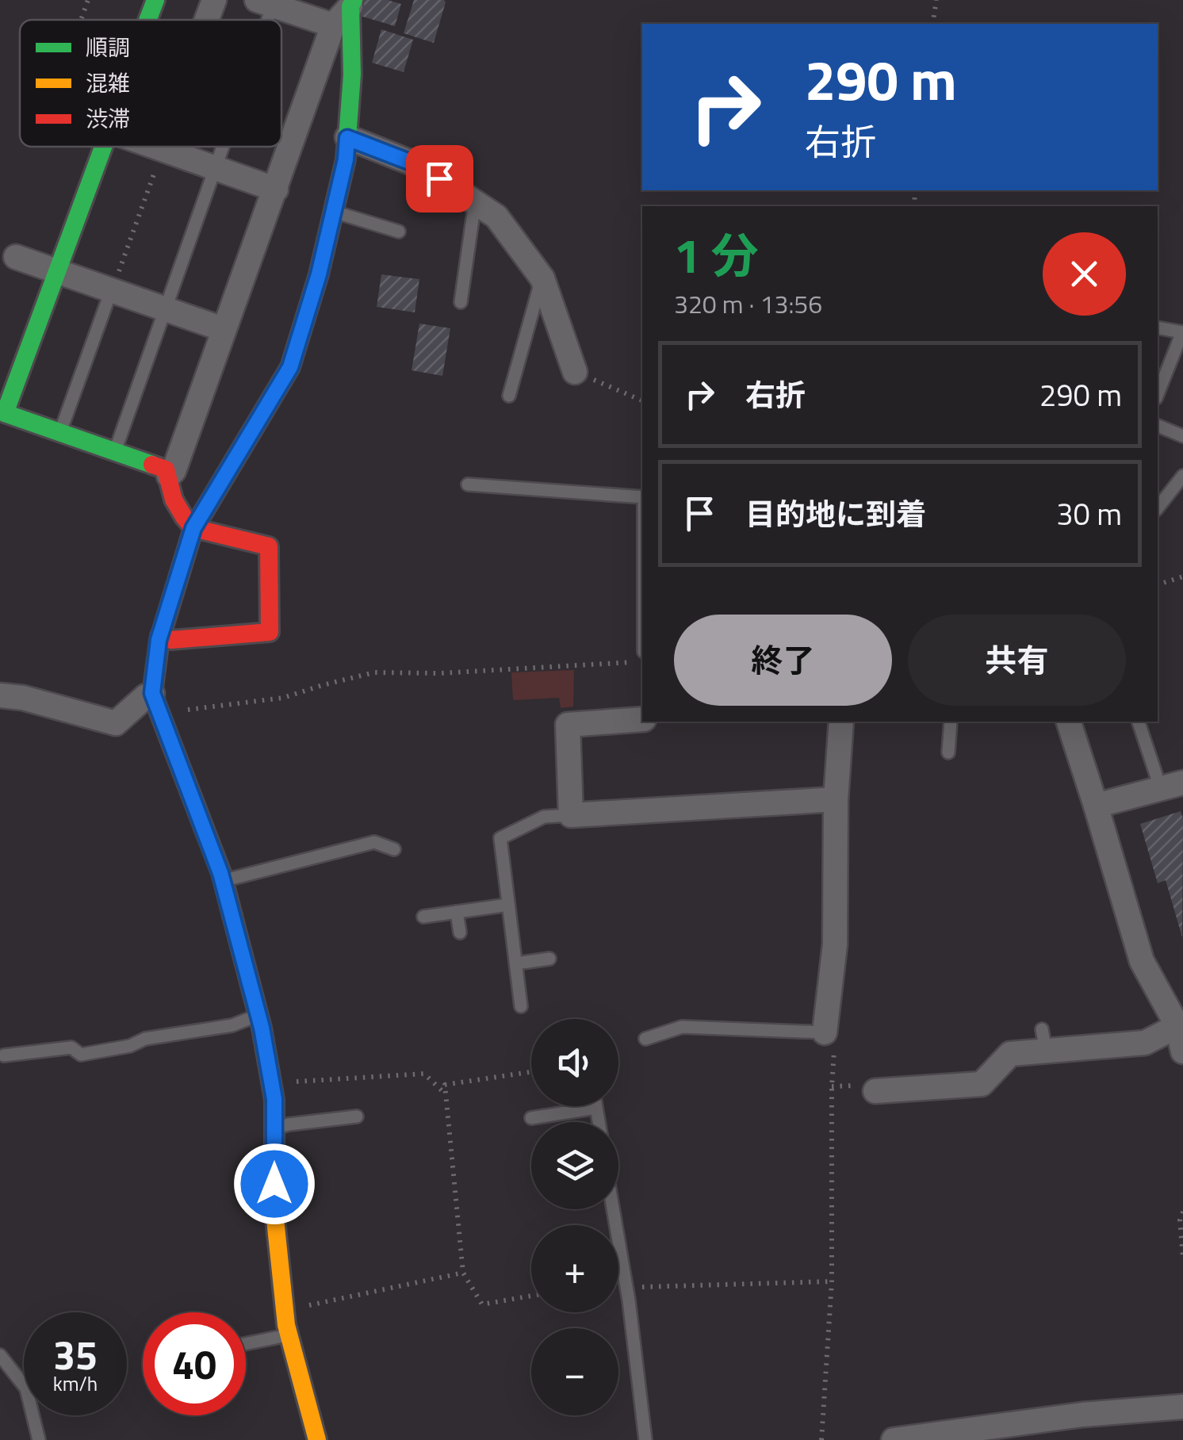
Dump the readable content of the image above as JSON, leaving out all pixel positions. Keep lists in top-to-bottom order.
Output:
{
  "legend": ["順調", "混雑", "渋滞"],
  "page": {
    "turn": ["290 m", "右折"],
    "heading": ["1 分", "320 m · 13:56"],
    "list": [
      {
        "name": "右折",
        "value": "290 m"
      },
      {
        "name": "目的地に到着",
        "value": "30 m"
      }
    ],
    "buttons": ["終了", "共有"],
    "map_buttons": ["+", "−"],
    "speed": "35 km/h",
    "limit": "40"
  }
}
